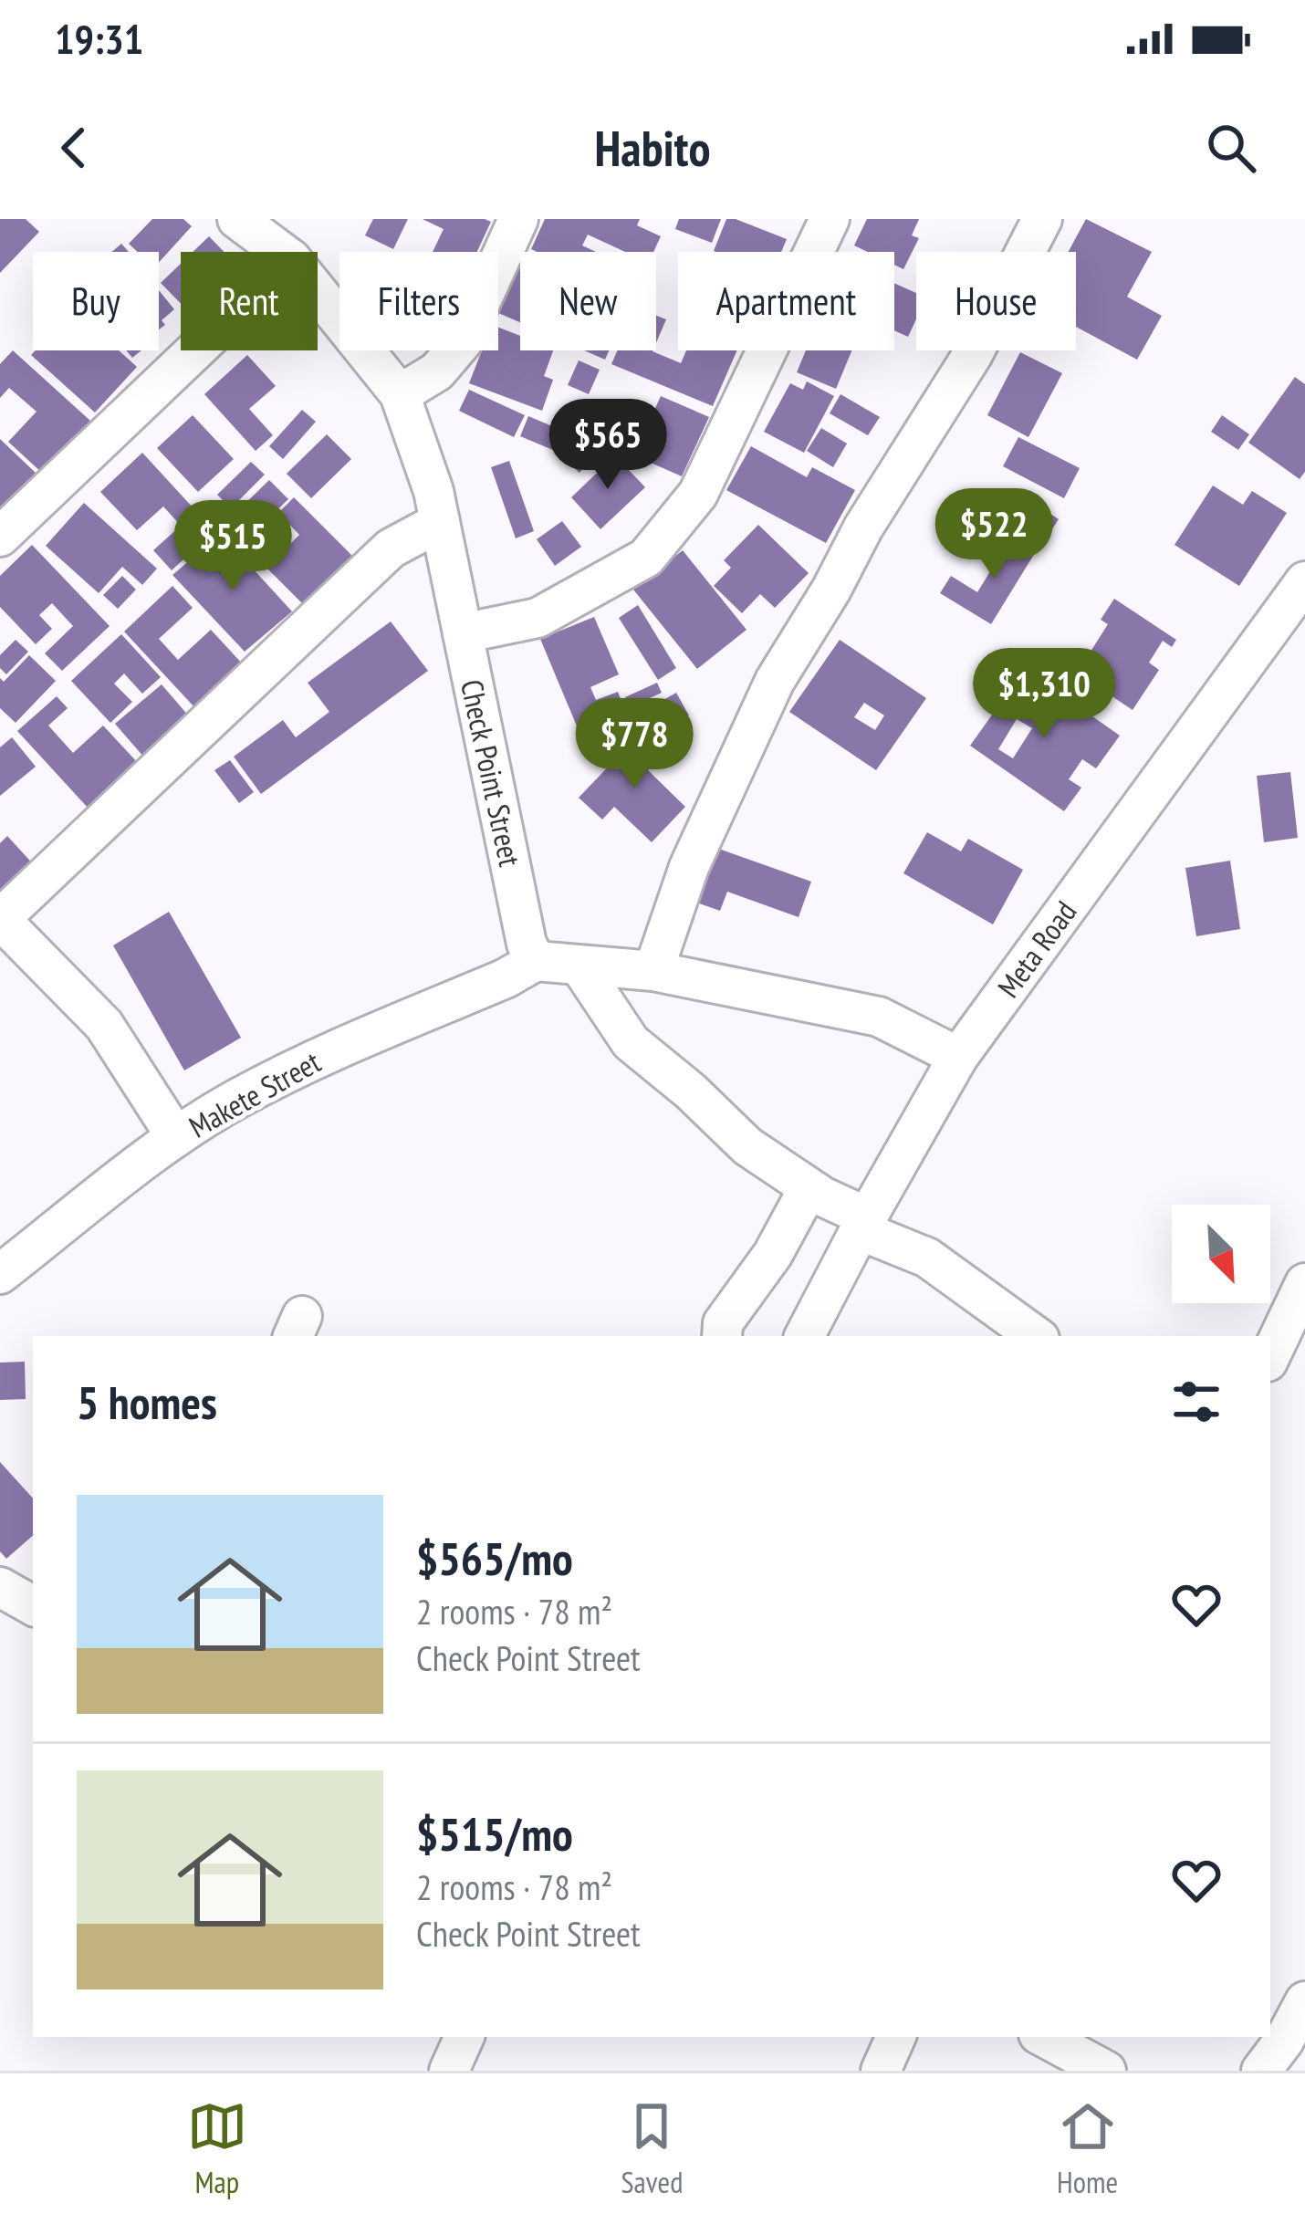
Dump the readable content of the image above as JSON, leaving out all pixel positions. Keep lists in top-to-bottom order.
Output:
{
  "streets": {
    "street": ["Check Point Street", "Meta Road", "Makete Street"]
  },
  "crossings": [
    ["Check Point Street", "Makete Street"]
  ],
  "north": "bottom right",
  "page": {
    "status": "19:31",
    "header": "Habito",
    "chip": [
      "Buy",
      "Rent",
      "Filters",
      "New",
      "Apartment",
      "House"
    ],
    "price": [
      "$565",
      "$522",
      "$515",
      "$1,310",
      "$778"
    ],
    "heading": "5 homes",
    "list": [
      {
        "name": "$565/mo",
        "note": "2 rooms · 78 m² · Check Point Street"
      },
      {
        "name": "$515/mo",
        "note": "2 rooms · 78 m² · Check Point Street"
      }
    ],
    "tabs": ["Map", "Saved", "Home"]
  }
}
